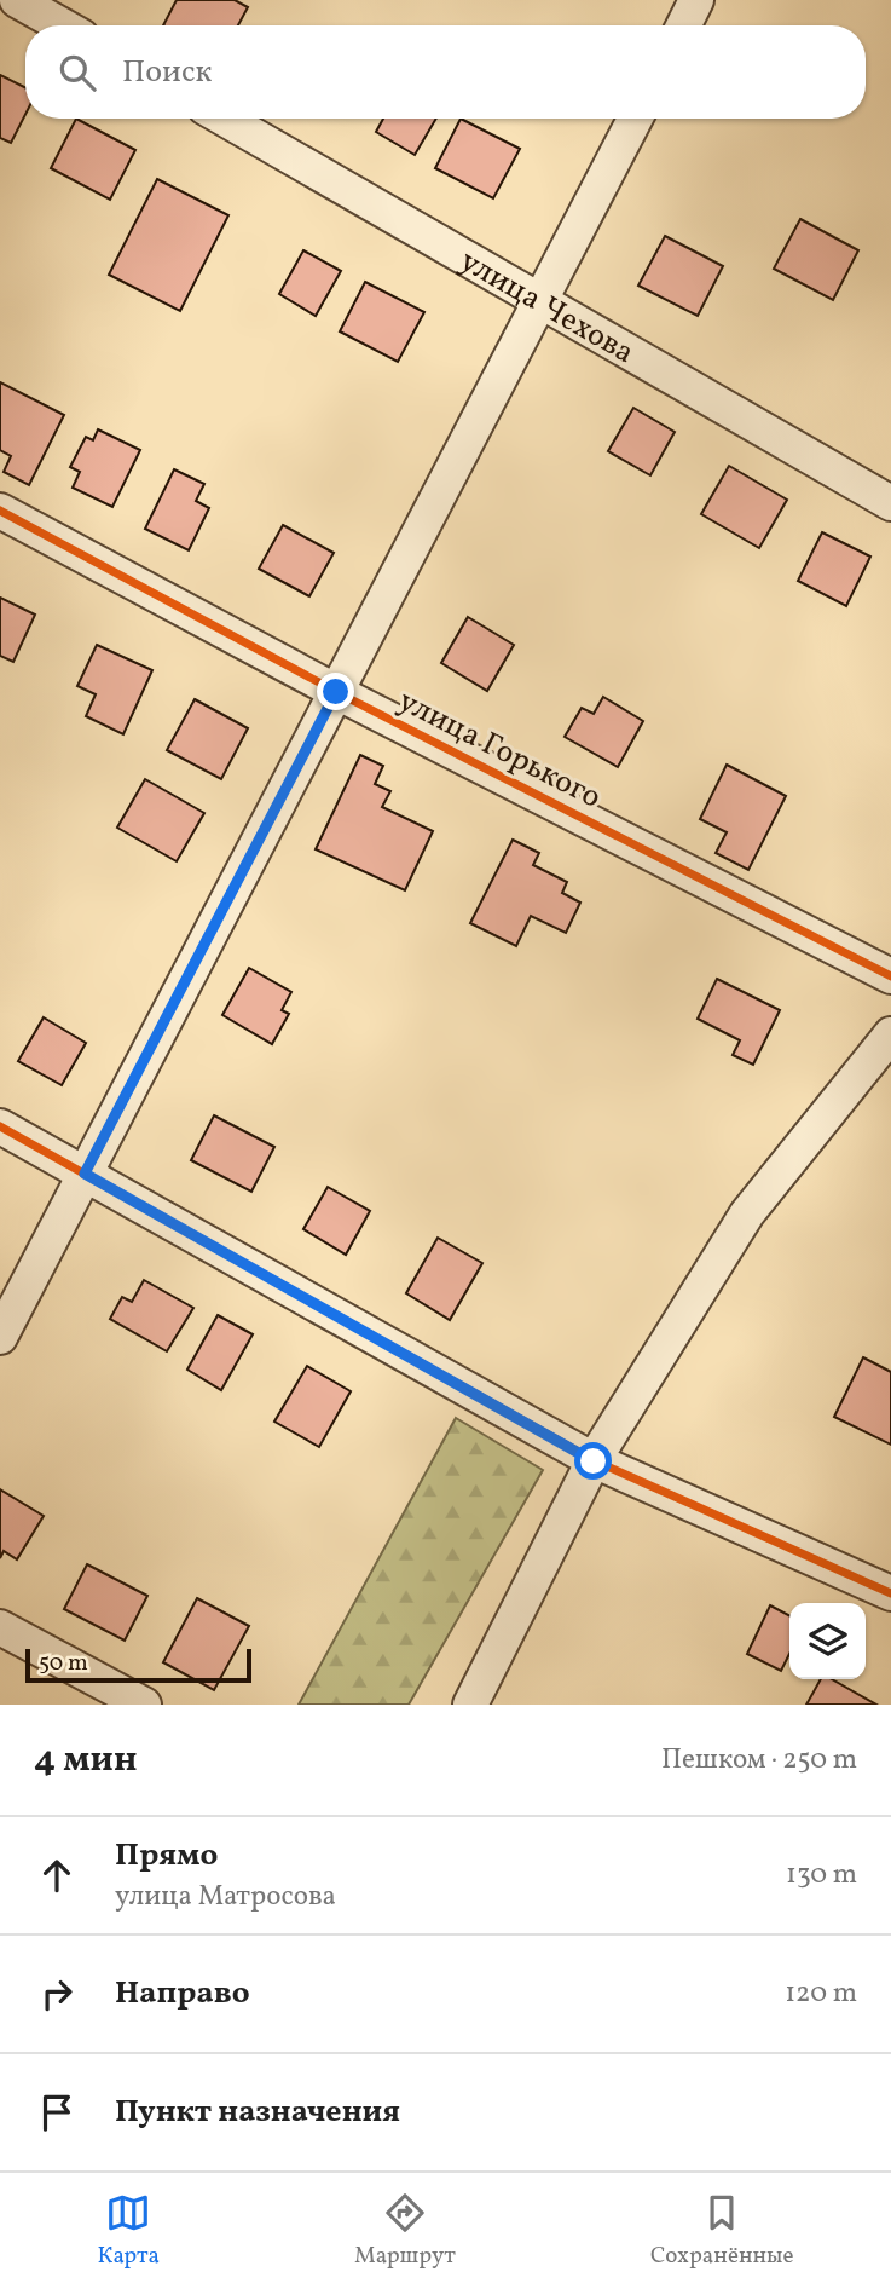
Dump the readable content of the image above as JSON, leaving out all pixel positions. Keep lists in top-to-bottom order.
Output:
{
  "streets": {
    "street": ["улица Чехова", "улица Горького"]
  },
  "scale_bar": "50 m",
  "page": {
    "search": "Поиск",
    "scale": "50 m",
    "heading": ["4 мин", "Пешком · 250 m"],
    "list": [
      ["Прямо", "улица Матросова", "130 m"],
      ["Направо", "120 m"],
      "Пункт назначения"
    ],
    "nav": ["Карта", "Маршрут", "Сохранённые"]
  }
}
